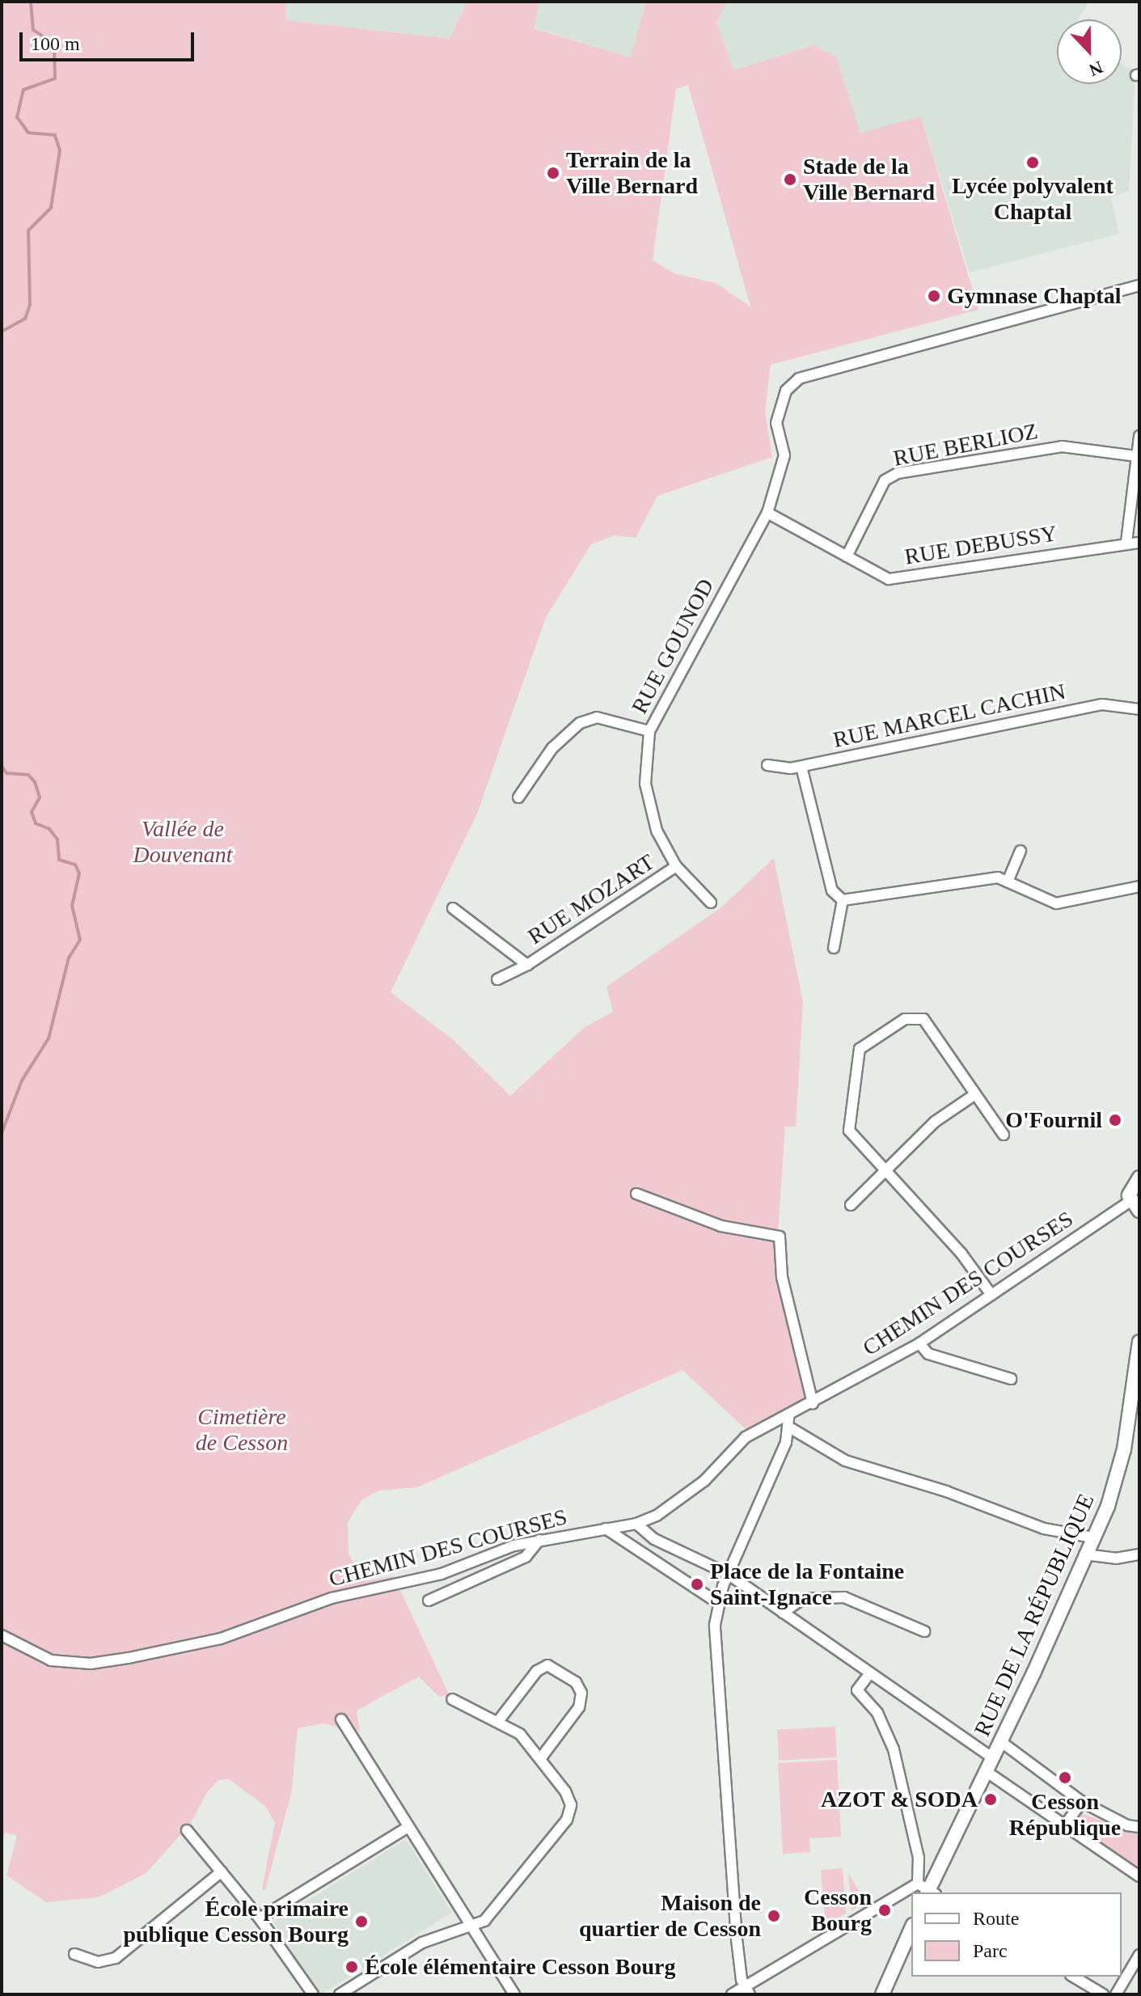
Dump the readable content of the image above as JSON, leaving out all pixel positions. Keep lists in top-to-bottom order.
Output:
{
  "streets": {
    "street": [
      "RUE BERLIOZ",
      "RUE DEBUSSY",
      "RUE GOUNOD",
      "RUE MARCEL CACHIN",
      "RUE MOZART",
      "CHEMIN DES COURSES",
      "RUE DE LA RÉPUBLIQUE"
    ]
  },
  "crossings": [
    ["RUE BERLIOZ", "RUE DEBUSSY"],
    ["RUE DEBUSSY", "RUE GOUNOD"],
    ["RUE GOUNOD", "RUE MOZART"]
  ],
  "parks": ["Vallée de Douvenant", "Cimetière de Cesson"],
  "places": [
    "Lycée polyvalent Chaptal",
    "Terrain de la Ville Bernard",
    "Stade de la Ville Bernard",
    "Gymnase Chaptal",
    "O'Fournil",
    "Place de la Fontaine Saint-Ignace",
    "Cesson République",
    "AZOT & SODA",
    "Cesson Bourg",
    "Maison de quartier de Cesson",
    "École primaire publique Cesson Bourg",
    "École élémentaire Cesson Bourg"
  ],
  "legend": ["Route", "Parc"],
  "scale_bar": "100 m",
  "north": "bottom"
}
